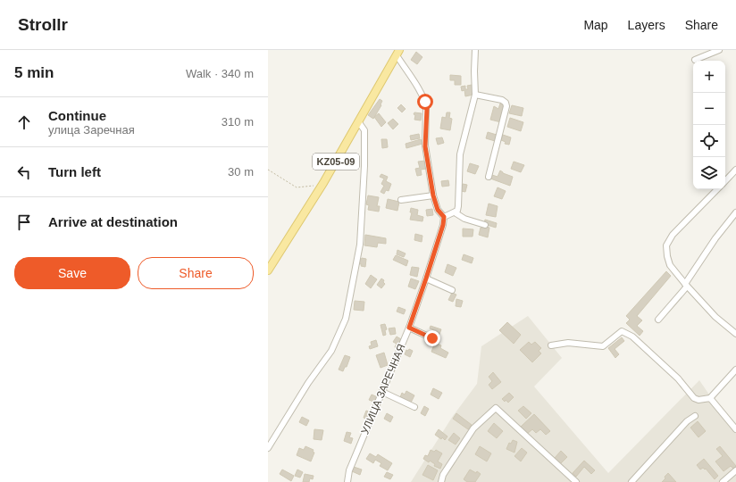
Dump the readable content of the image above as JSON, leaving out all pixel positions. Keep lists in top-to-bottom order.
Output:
{
  "streets": {
    "main road": ["KZ05-09"],
    "street": ["УЛИЦА ЗАРЕЧНАЯ"]
  },
  "page": {
    "header": "Strollr",
    "nav": ["Map", "Layers", "Share"],
    "heading": ["5 min", "Walk · 340 m"],
    "map_buttons": ["+", "−"],
    "list": [
      ["Continue", "улица Заречная", "310 m"],
      ["Turn left", "30 m"],
      "Arrive at destination"
    ],
    "buttons": ["Save", "Share"]
  }
}
